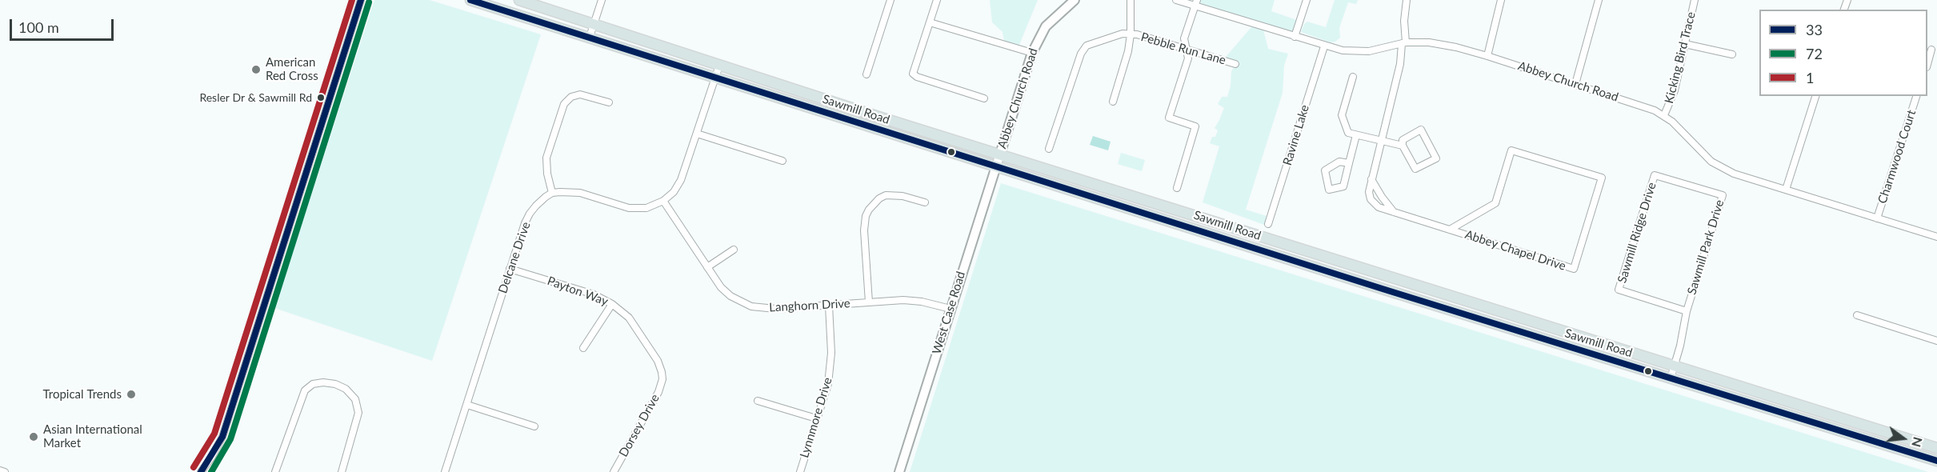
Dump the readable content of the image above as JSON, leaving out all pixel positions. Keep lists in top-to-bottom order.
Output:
{
  "streets": {
    "main road": ["Abbey Church Road", "Sawmill Road", "West Case Road"],
    "street": [
      "Pebble Run Lane",
      "Kicking Bird Trace",
      "Ravine Lake",
      "Charmwood Court",
      "Sawmill Ridge Drive",
      "Sawmill Park Drive",
      "Abbey Chapel Drive",
      "Delcane Drive",
      "Payton Way",
      "Langhorn Drive",
      "Lynnmore Drive",
      "Dorsey Drive"
    ]
  },
  "crossings": [
    ["Kicking Bird Trace", "Abbey Church Road"],
    ["Abbey Church Road", "Sawmill Road"],
    ["Abbey Church Road", "Ravine Lake"],
    ["Abbey Church Road", "Charmwood Court"],
    ["Abbey Church Road", "Abbey Chapel Drive"],
    ["Abbey Church Road", "West Case Road"],
    ["Sawmill Road", "Sawmill Park Drive"],
    ["Sawmill Road", "West Case Road"],
    ["Sawmill Ridge Drive", "Sawmill Park Drive"],
    ["Delcane Drive", "Payton Way"],
    ["Payton Way", "Dorsey Drive"],
    ["Langhorn Drive", "West Case Road"],
    ["Langhorn Drive", "Lynnmore Drive"]
  ],
  "places": [
    "American Red Cross",
    "Resler Dr & Sawmill Rd",
    "Tropical Trends",
    "Asian International Market"
  ],
  "lines": ["transit line 33", "transit line 1", "transit line 72"],
  "legend": ["33", "72", "1"],
  "scale_bar": "100 m",
  "north": "right"
}
